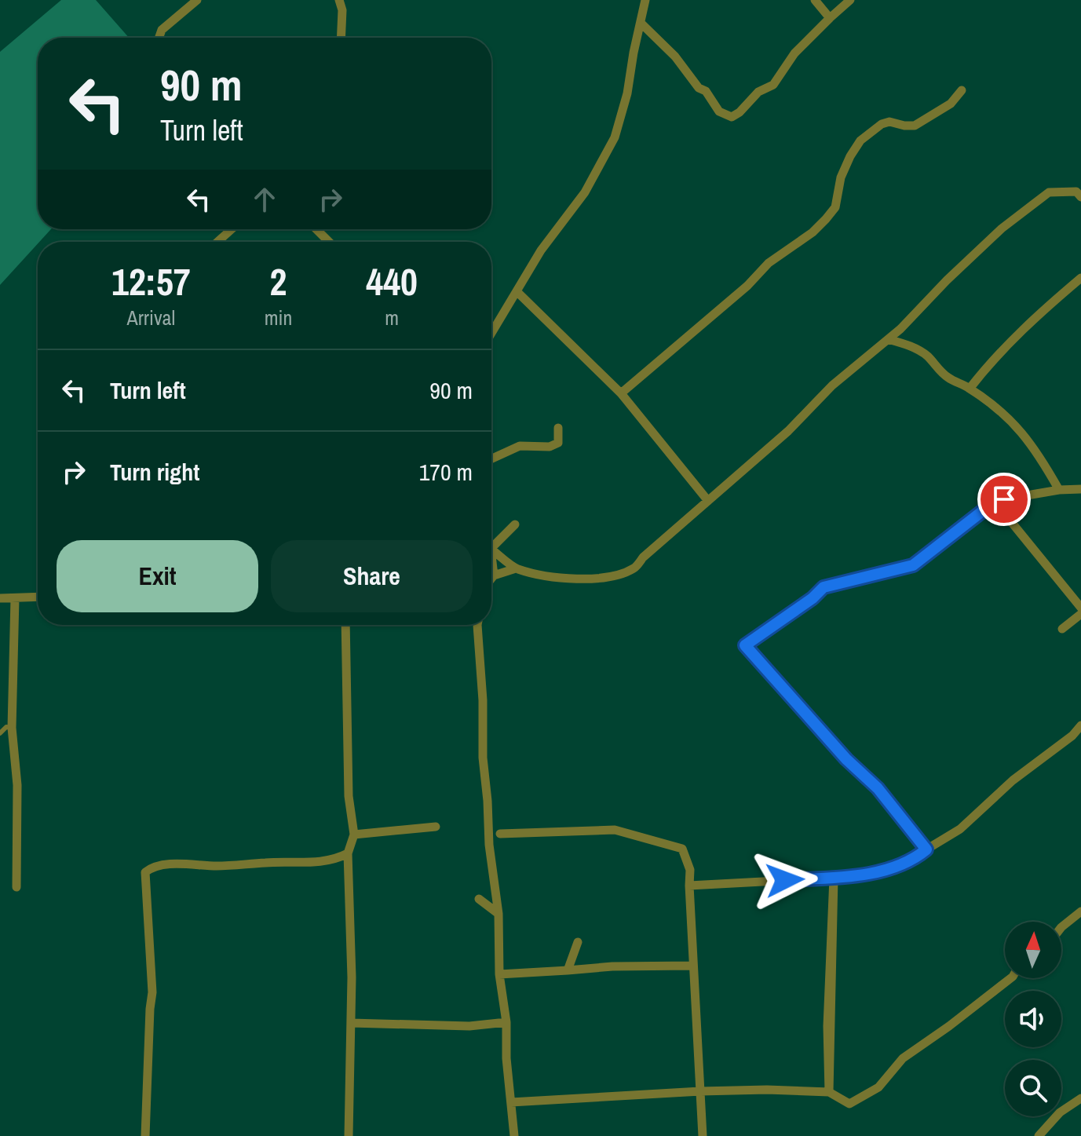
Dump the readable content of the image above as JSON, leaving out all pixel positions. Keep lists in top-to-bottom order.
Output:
{
  "north": "top",
  "page": {
    "turn": ["90 m", "Turn left"],
    "eta": [
      "12:57",
      "Arrival",
      "2",
      "min",
      "440",
      "m"
    ],
    "list": [
      {
        "name": "Turn left",
        "value": "90 m"
      },
      {
        "name": "Turn right",
        "value": "170 m"
      }
    ],
    "buttons": ["Exit", "Share"]
  }
}
